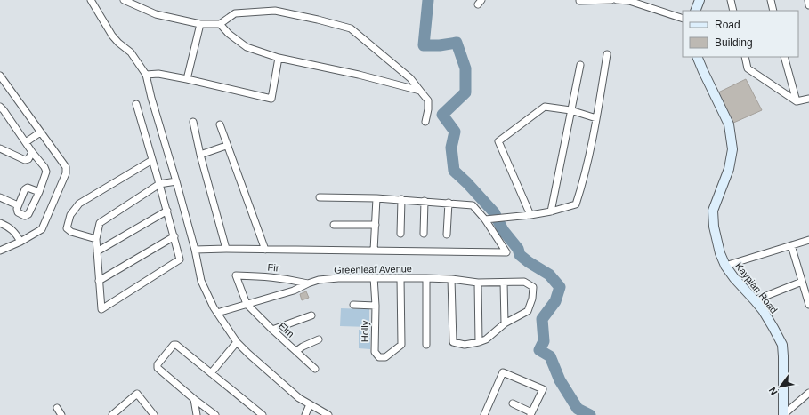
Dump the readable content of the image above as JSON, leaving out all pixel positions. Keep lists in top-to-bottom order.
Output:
{
  "streets": {
    "main road": ["Kaypian Road"],
    "street": [
      "Fir",
      "Greenleaf Avenue",
      "Elm",
      "Holly"
    ]
  },
  "crossings": [
    ["Fir", "Greenleaf Avenue"],
    ["Fir", "Elm"],
    ["Greenleaf Avenue", "Elm"],
    ["Greenleaf Avenue", "Holly"]
  ],
  "legend": ["Road", "Building"],
  "north": "bottom left"
}
